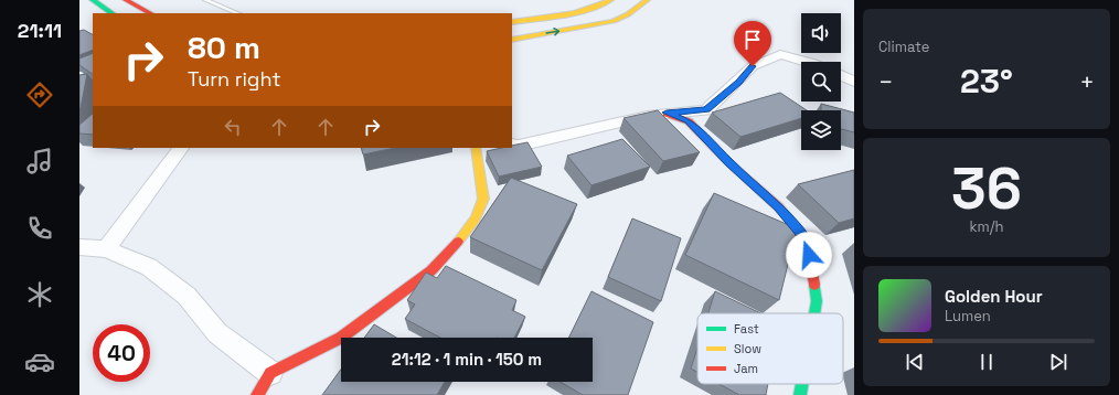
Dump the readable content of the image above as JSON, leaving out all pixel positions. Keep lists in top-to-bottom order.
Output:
{
  "legend": ["Fast", "Slow", "Jam"],
  "page": {
    "tabs": "21:11",
    "tile": [
      "Climate",
      ["36", "km/h"]
    ],
    "turn": ["80 m", "Turn right"],
    "heat": ["−", "23°", "+"],
    "song": ["Golden Hour", "Lumen"],
    "limit": "40",
    "trip": "21:12 · 1 min · 150 m"
  }
}
